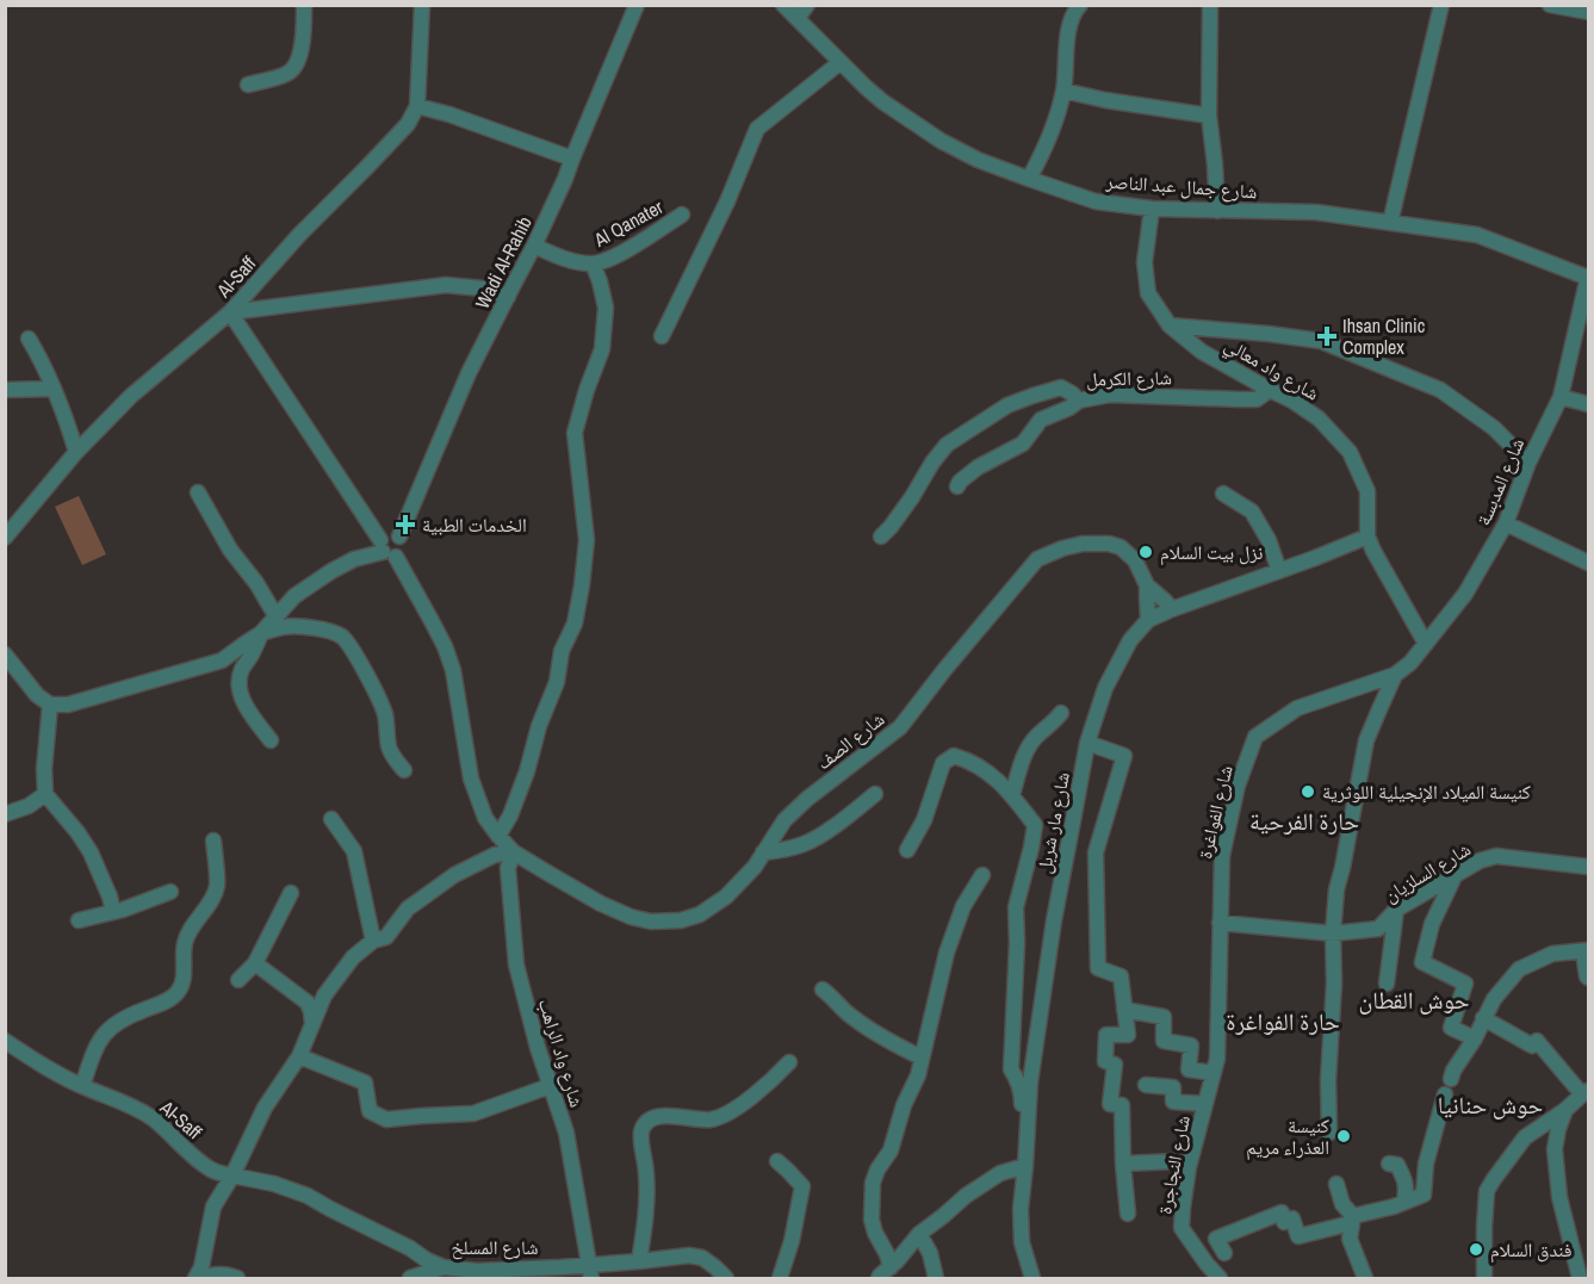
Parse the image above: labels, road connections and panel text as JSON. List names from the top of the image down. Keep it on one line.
{"streets":{"street":["شارع جمال عبد الناصر","Al Qanater","Wadi Al-Rahib","Al-Saff","شارع واد معالي","شارع الكرمل","شارع المدبسة","شارع الصف","شارع الفواغرة","شارع مار شربل","شارع السلزيان","شارع واد الراهب","شارع النجاجرة","شارع المسلخ"]},"crossings":[["شارع جمال عبد الناصر","شارع واد معالي"],["شارع جمال عبد الناصر","شارع المدبسة"],["Al-Saff","شارع المسلخ"],["شارع واد معالي","شارع الكرمل"],["شارع واد معالي","شارع المدبسة"],["شارع واد معالي","شارع مار شربل"],["شارع المدبسة","شارع الفواغرة"],["شارع الصف","شارع مار شربل"],["شارع الصف","شارع واد الراهب"],["شارع الفواغرة","شارع النجاجرة"],["شارع واد الراهب","شارع المسلخ"]],"districts":["حارة الفرحية","حوش القطان","حارة الفواغرة","حوش حنانيا"],"places":{"health":["Ihsan Clinic Complex","الخدمات الطبية"],"other":["نزل بيت السلام","كنيسة الميلاد الإنجيلية اللوثرية","كنيسة العذراء مريم","فندق السلام"]}}
